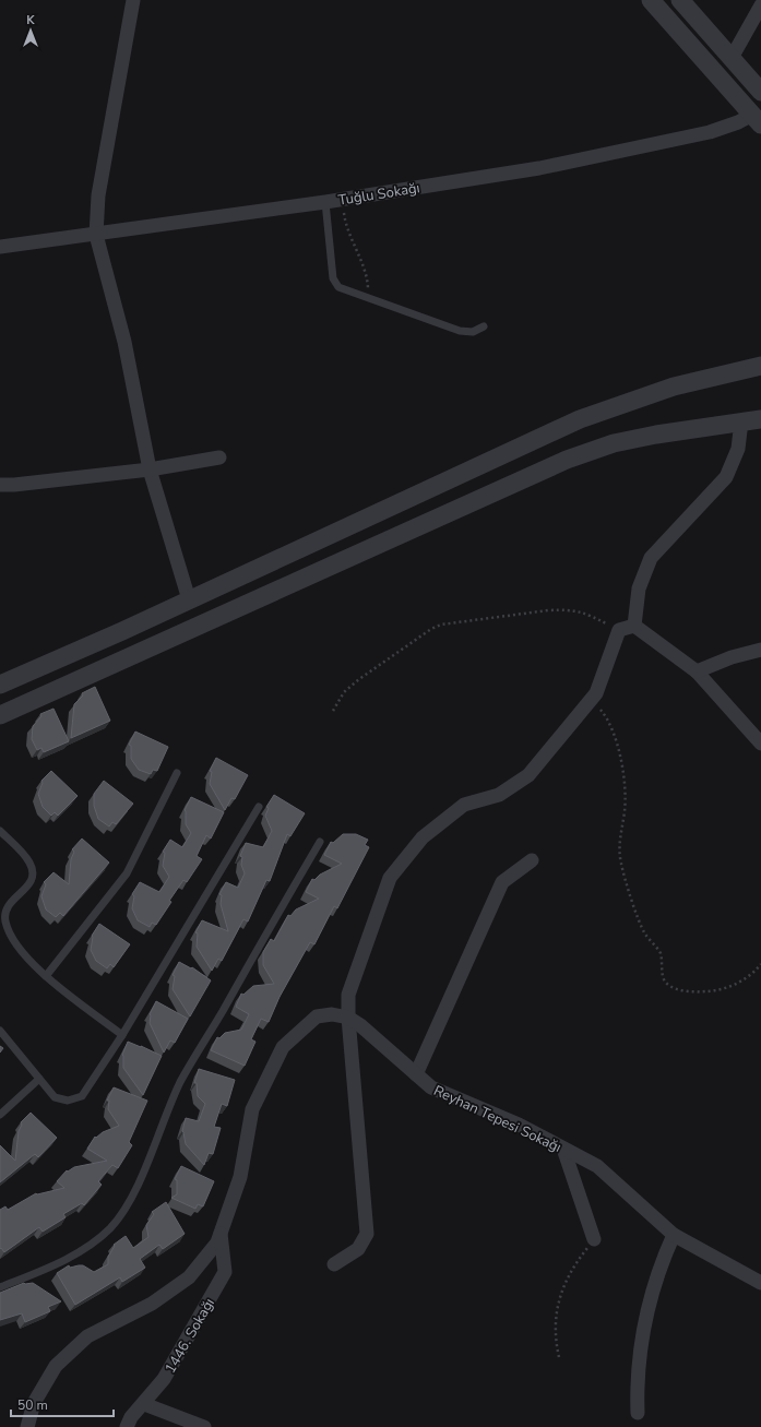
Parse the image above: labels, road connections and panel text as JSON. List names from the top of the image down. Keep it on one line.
{"streets":{"street":["Tuğlu Sokağı","Reyhan Tepesi Sokağı","1446. Sokağı"]},"scale_bar":"50 m","north":"top"}
